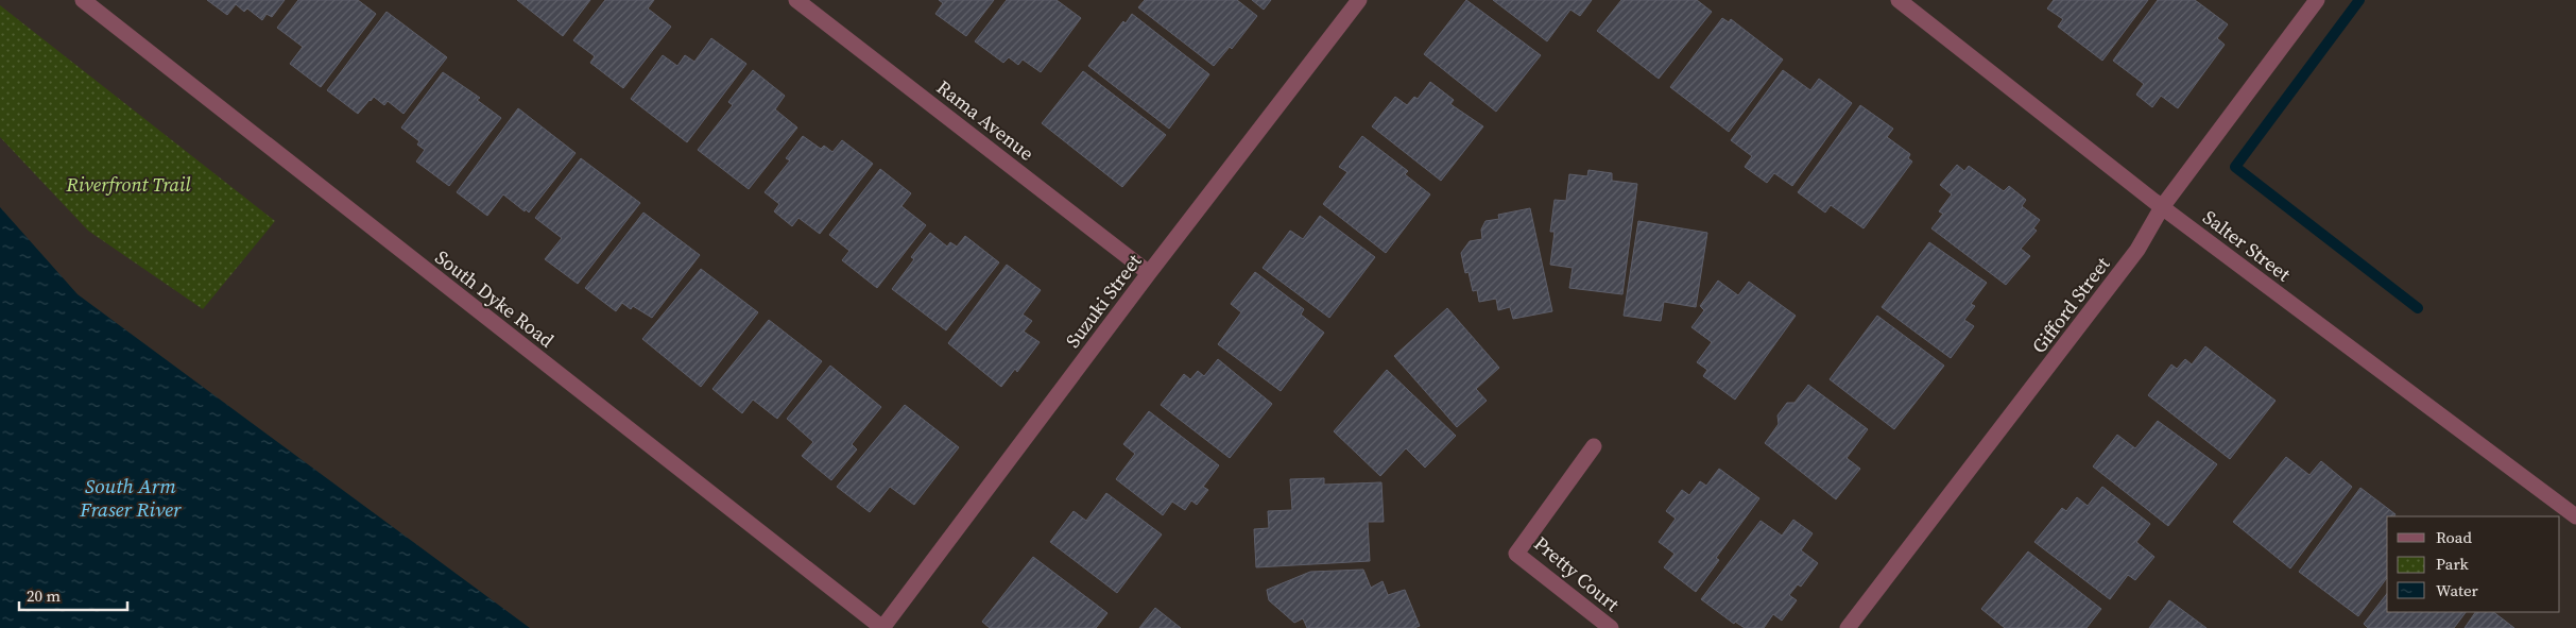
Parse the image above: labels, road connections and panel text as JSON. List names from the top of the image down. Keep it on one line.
{"streets":{"street":["Rama Avenue","Salter Street","South Dyke Road","Suzuki Street","Gifford Street","Pretty Court"]},"crossings":[["Rama Avenue","Suzuki Street"],["Salter Street","Gifford Street"],["South Dyke Road","Suzuki Street"]],"water":["South Arm Fraser River"],"parks":["Riverfront Trail"],"legend":["Road","Park","Water"],"scale_bar":"20 m"}
